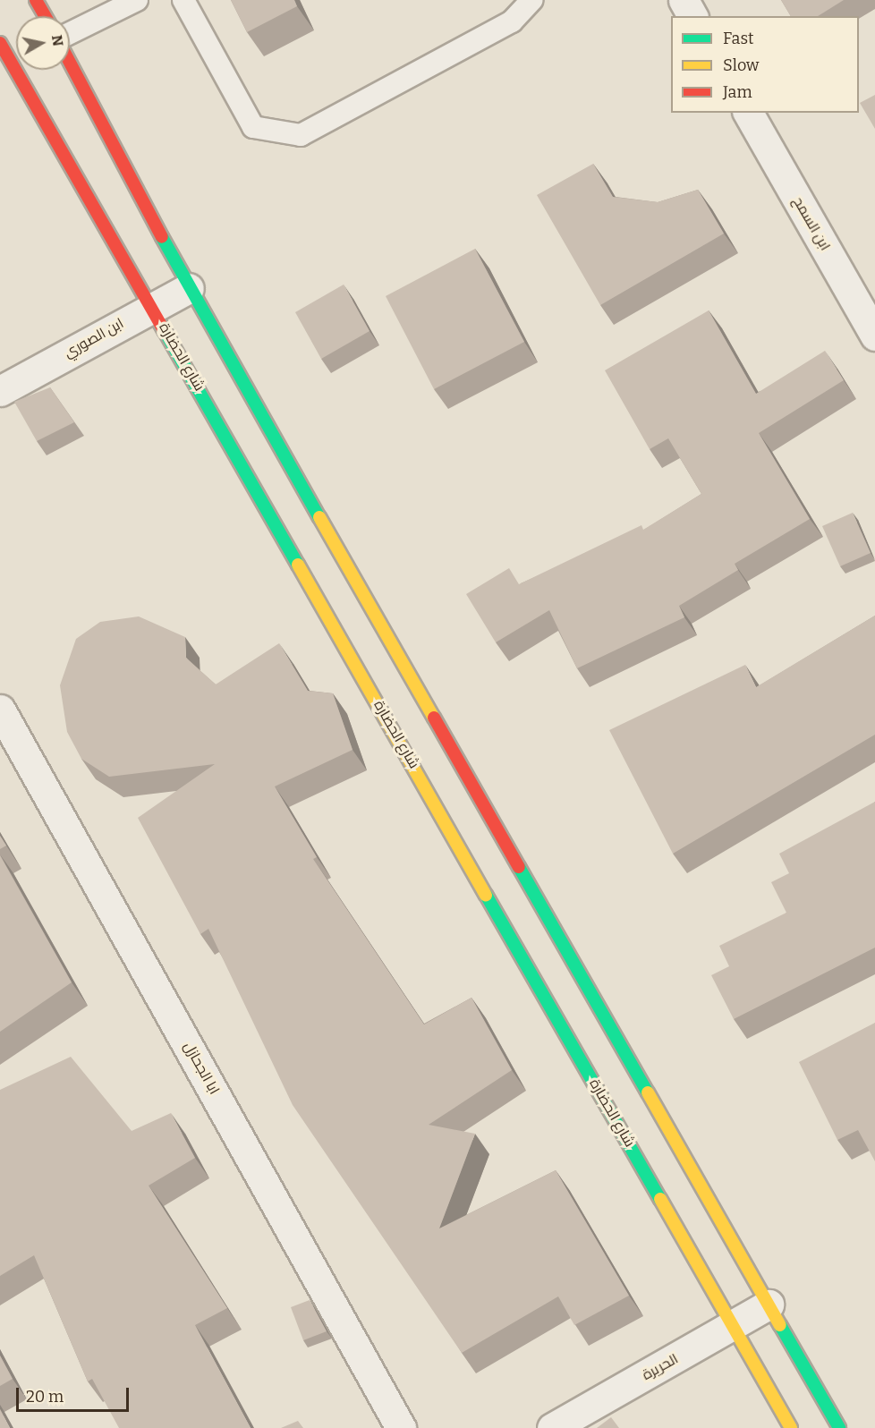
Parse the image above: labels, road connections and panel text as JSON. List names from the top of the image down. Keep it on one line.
{"streets":{"street":["ابن السمح","ابن الصوري","شارع الحضارة","ابا الجحازل","الحريرة"]},"crossings":[["ابن الصوري","شارع الحضارة"],["شارع الحضارة","الحريرة"]],"legend":["Fast","Slow","Jam"],"scale_bar":"20 m","north":"right"}
